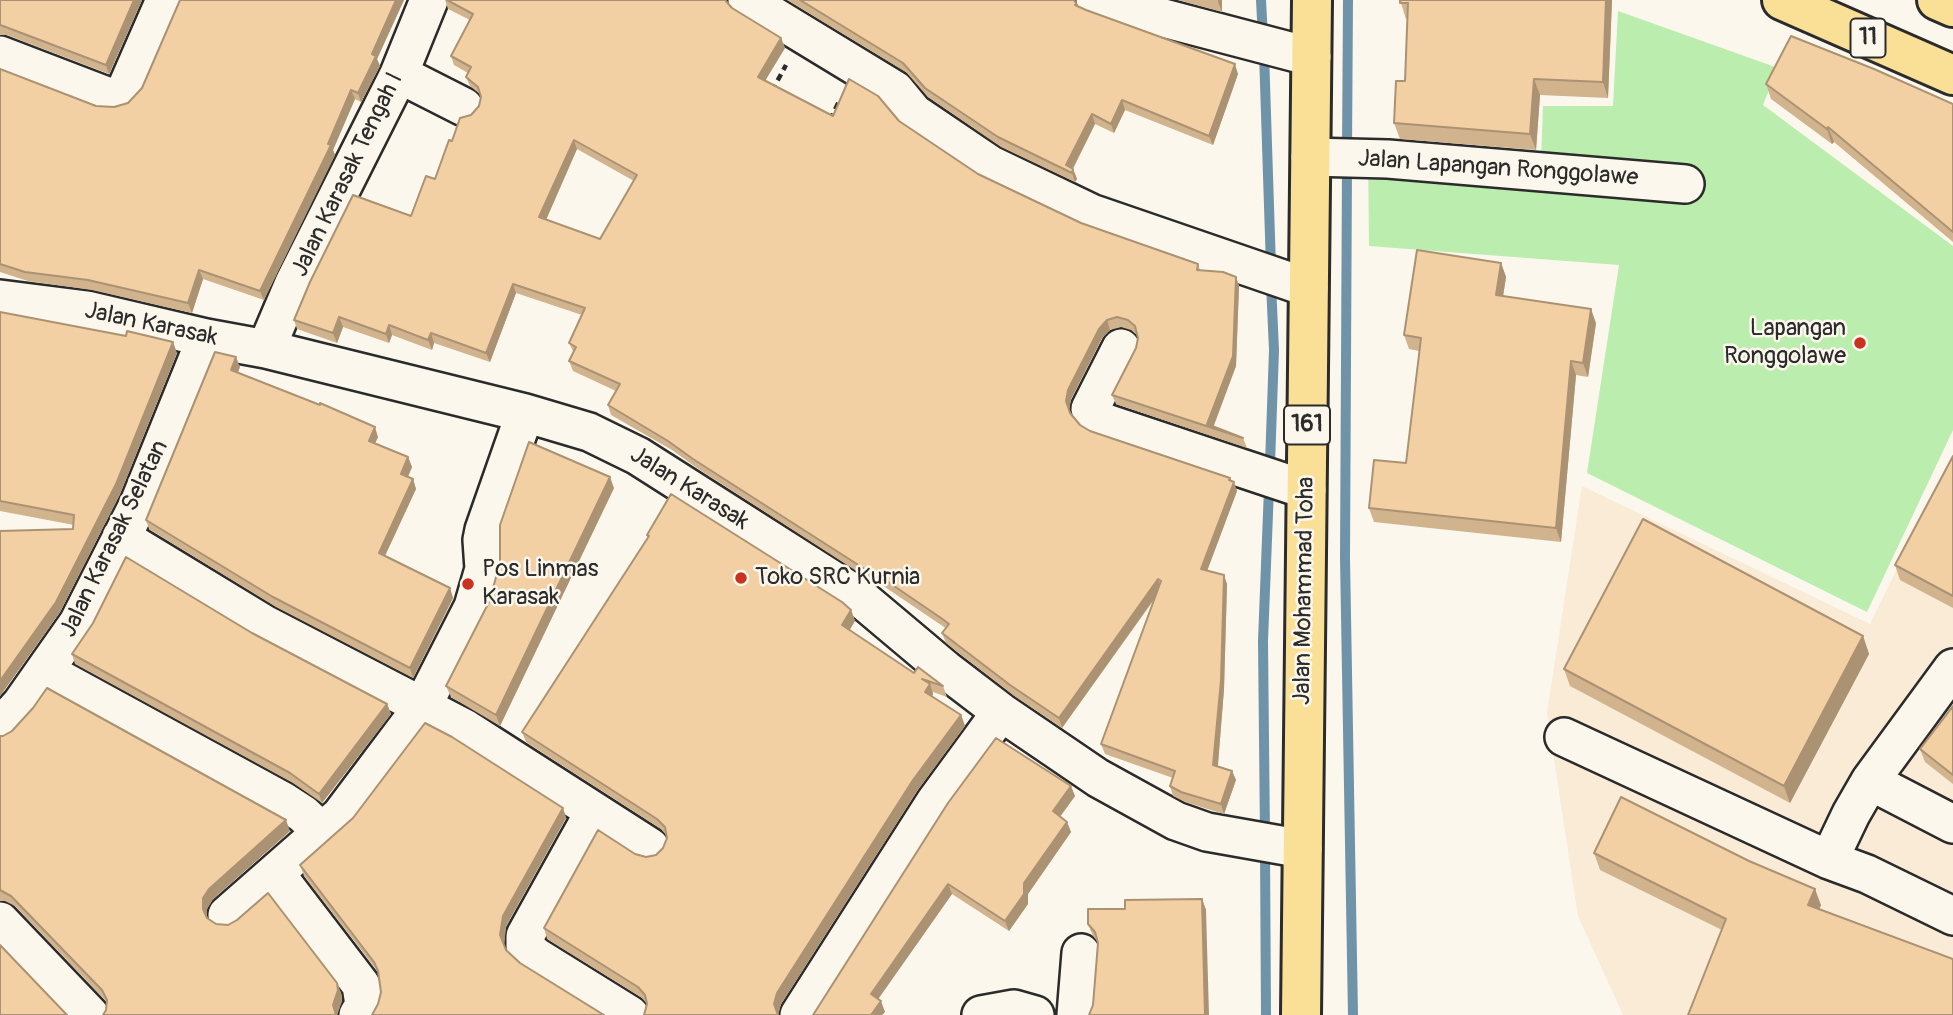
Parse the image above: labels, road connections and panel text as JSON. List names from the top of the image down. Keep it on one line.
{"streets":{"main road":["11","161","Jalan Mohammad Toha"],"street":["Jalan Lapangan Ronggolawe","Jalan Karasak Tengah I","Jalan Karasak","Jalan Karasak Selatan"]},"crossings":[["Jalan Lapangan Ronggolawe","Jalan Mohammad Toha"],["Jalan Karasak Tengah I","Jalan Karasak"],["Jalan Karasak","Jalan Karasak Selatan"],["Jalan Karasak","Jalan Mohammad Toha"]],"places":["Lapangan Ronggolawe","Toko SRC Kurnia","Pos Linmas Karasak"]}
